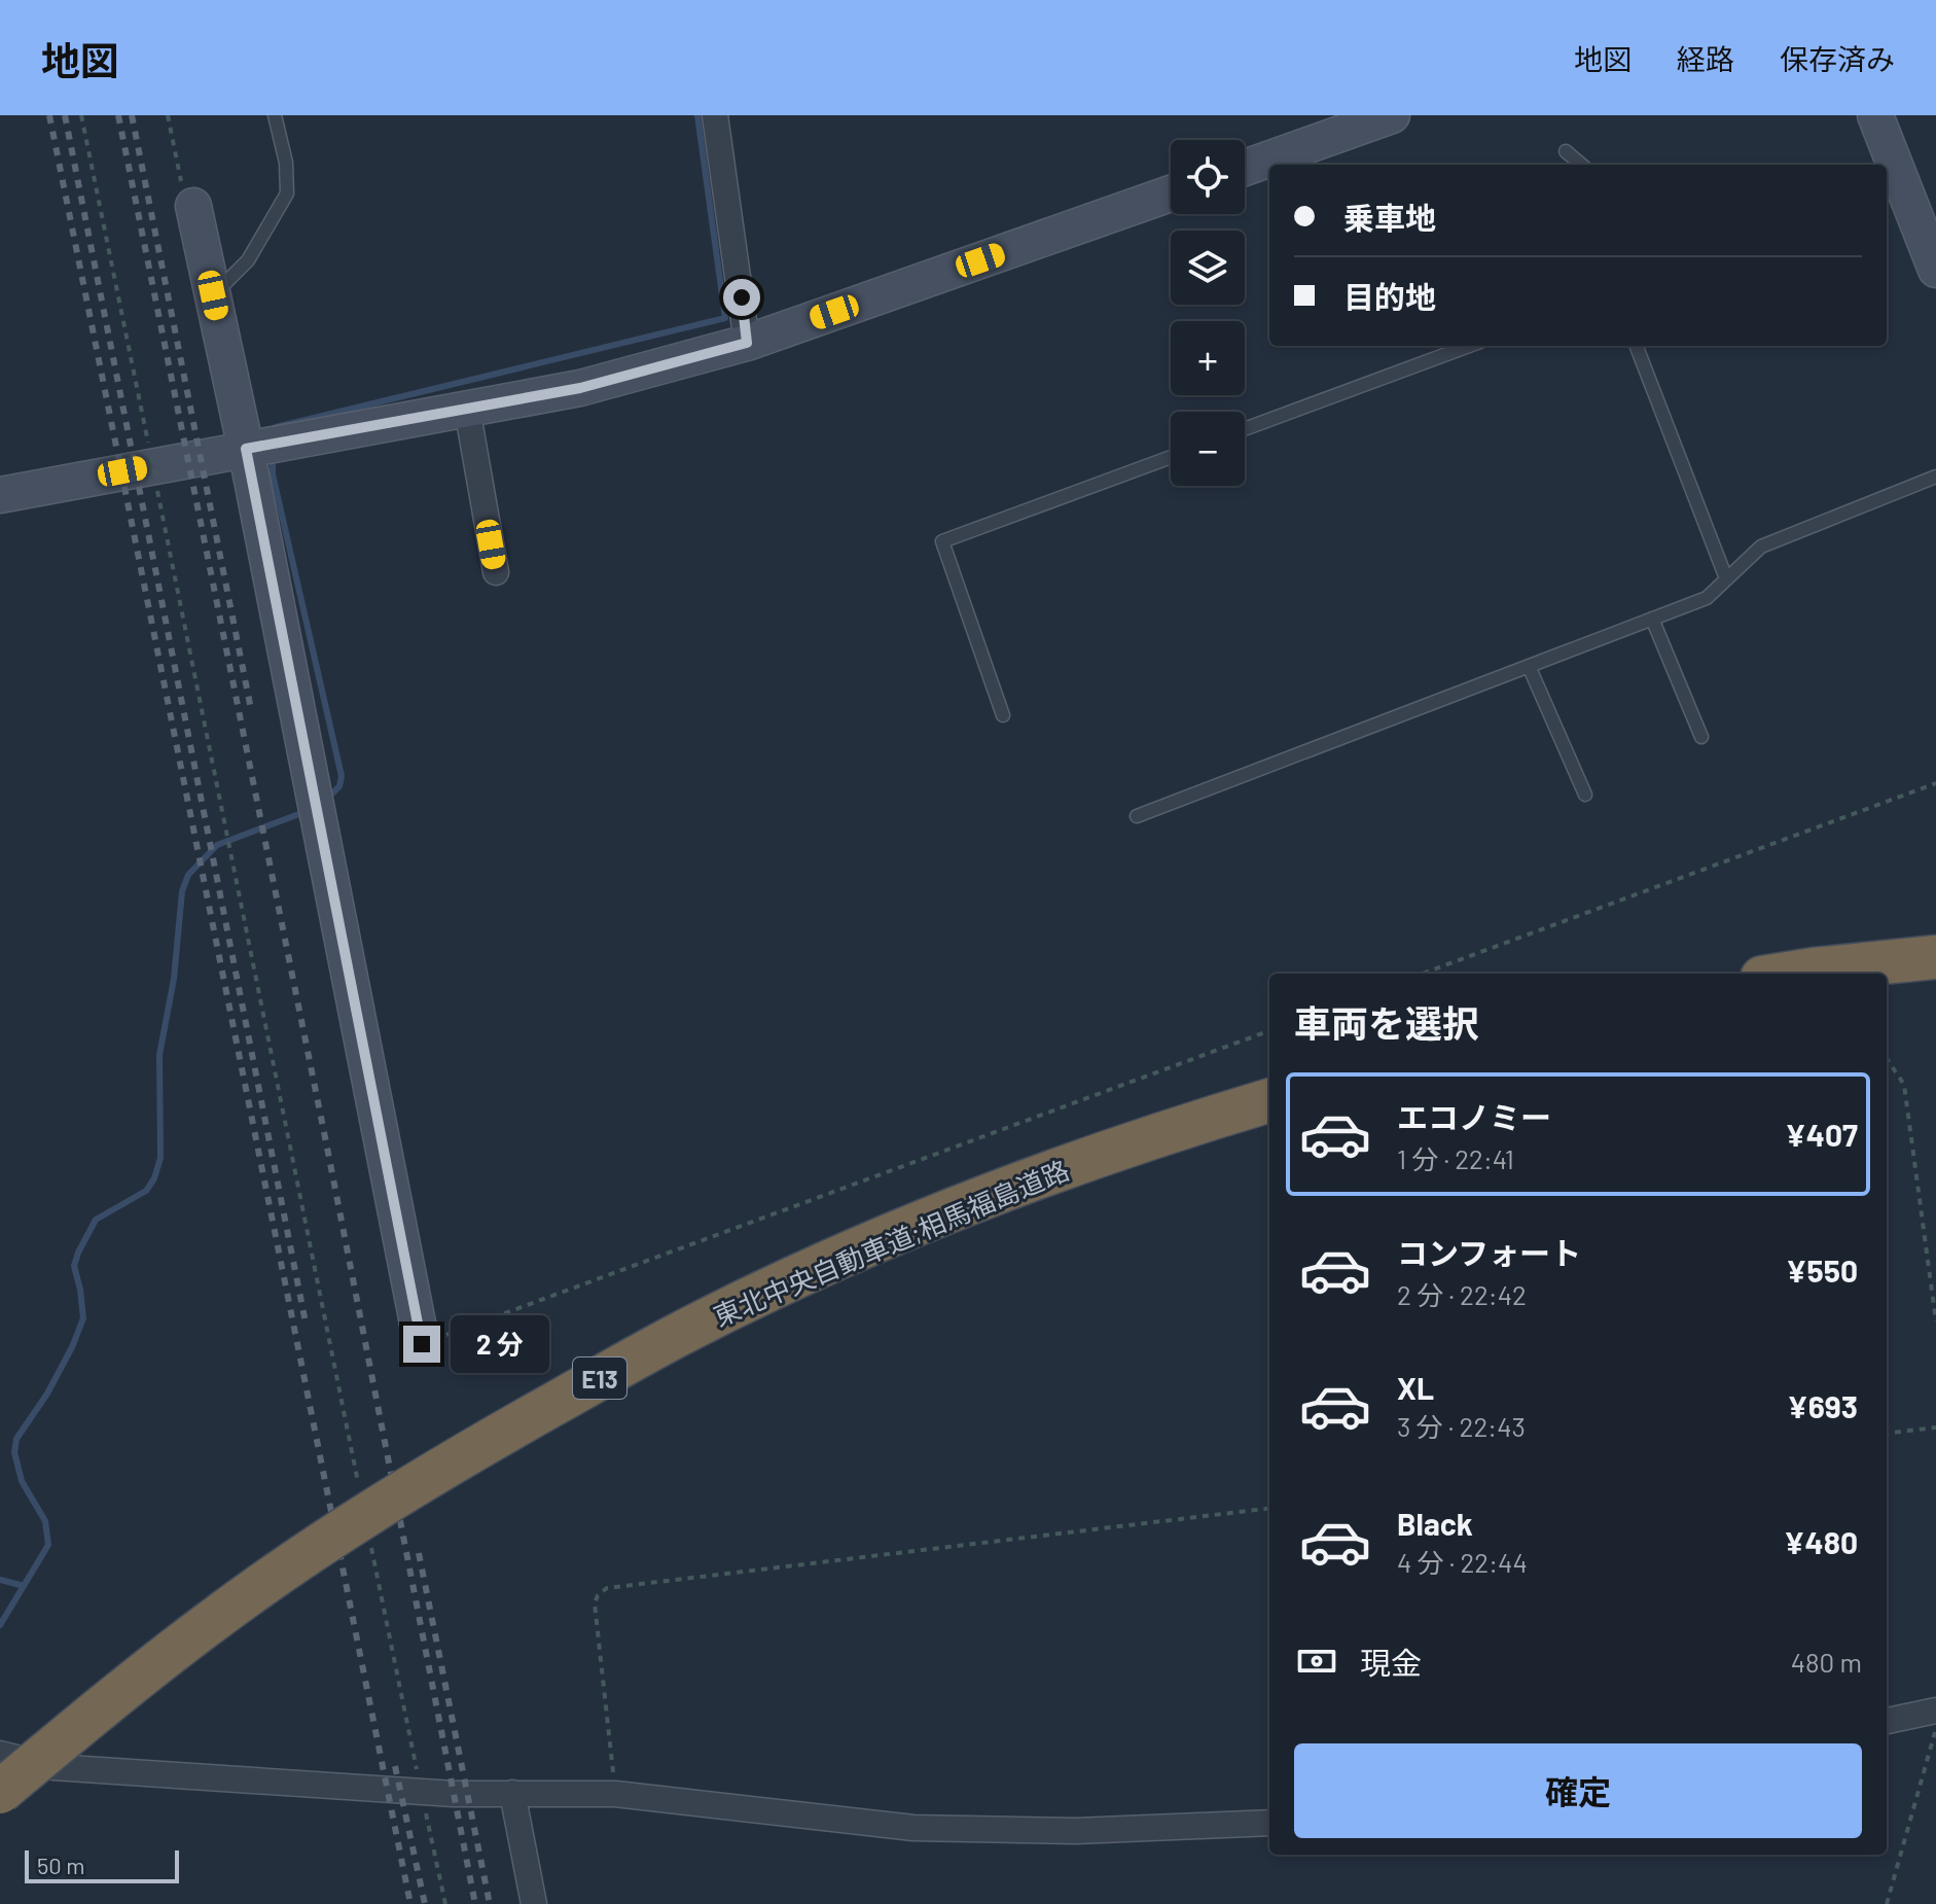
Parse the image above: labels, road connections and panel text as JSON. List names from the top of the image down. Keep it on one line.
{"streets":{"highway":["東北中央自動車道;相馬福島道路","E13"]},"scale_bar":"50 m","page":{"header":"地図","nav":["地図","経路","保存済み"],"map_buttons":["+","−"],"banner":["乗車地","目的地"],"heading":"車両を選択","list":[{"name":"エコノミー","note":"1 分 · 22:41","value":"¥407"},{"name":"コンフォート","note":"2 分 · 22:42","value":"¥550"},{"name":"XL","note":"3 分 · 22:43","value":"¥693"},{"name":"Black","note":"4 分 · 22:44","value":"¥480"}],"bubble":"2 分","pay":["現金","480 m"],"buttons":"確定","scale":"50 m"}}
